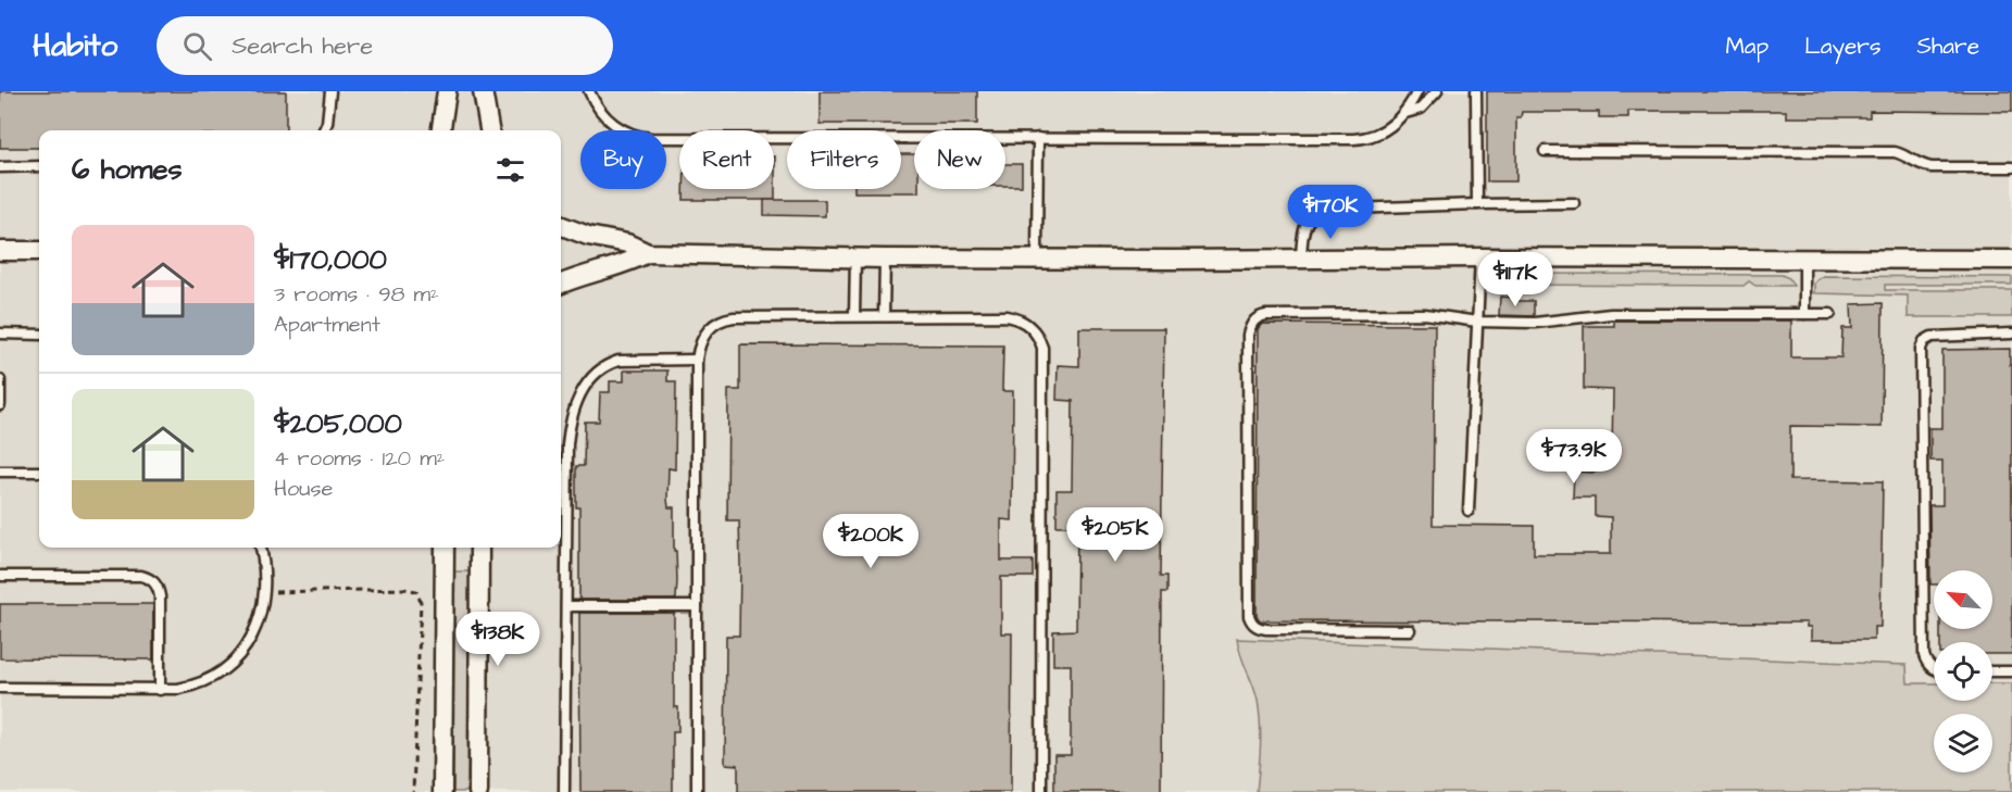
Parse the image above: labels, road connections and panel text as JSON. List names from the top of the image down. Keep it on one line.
{"north":"top left","page":{"header":"Habito","search":"Search here","nav":["Map","Layers","Share"],"chip":["Buy","Rent","Filters","New"],"heading":"6 homes","price":["$170K","$117K","$73.9K","$205K","$200K","$138K"],"list":[{"name":"$170,000","note":"3 rooms · 98 m² · Apartment"},{"name":"$205,000","note":"4 rooms · 120 m² · House"}]}}
